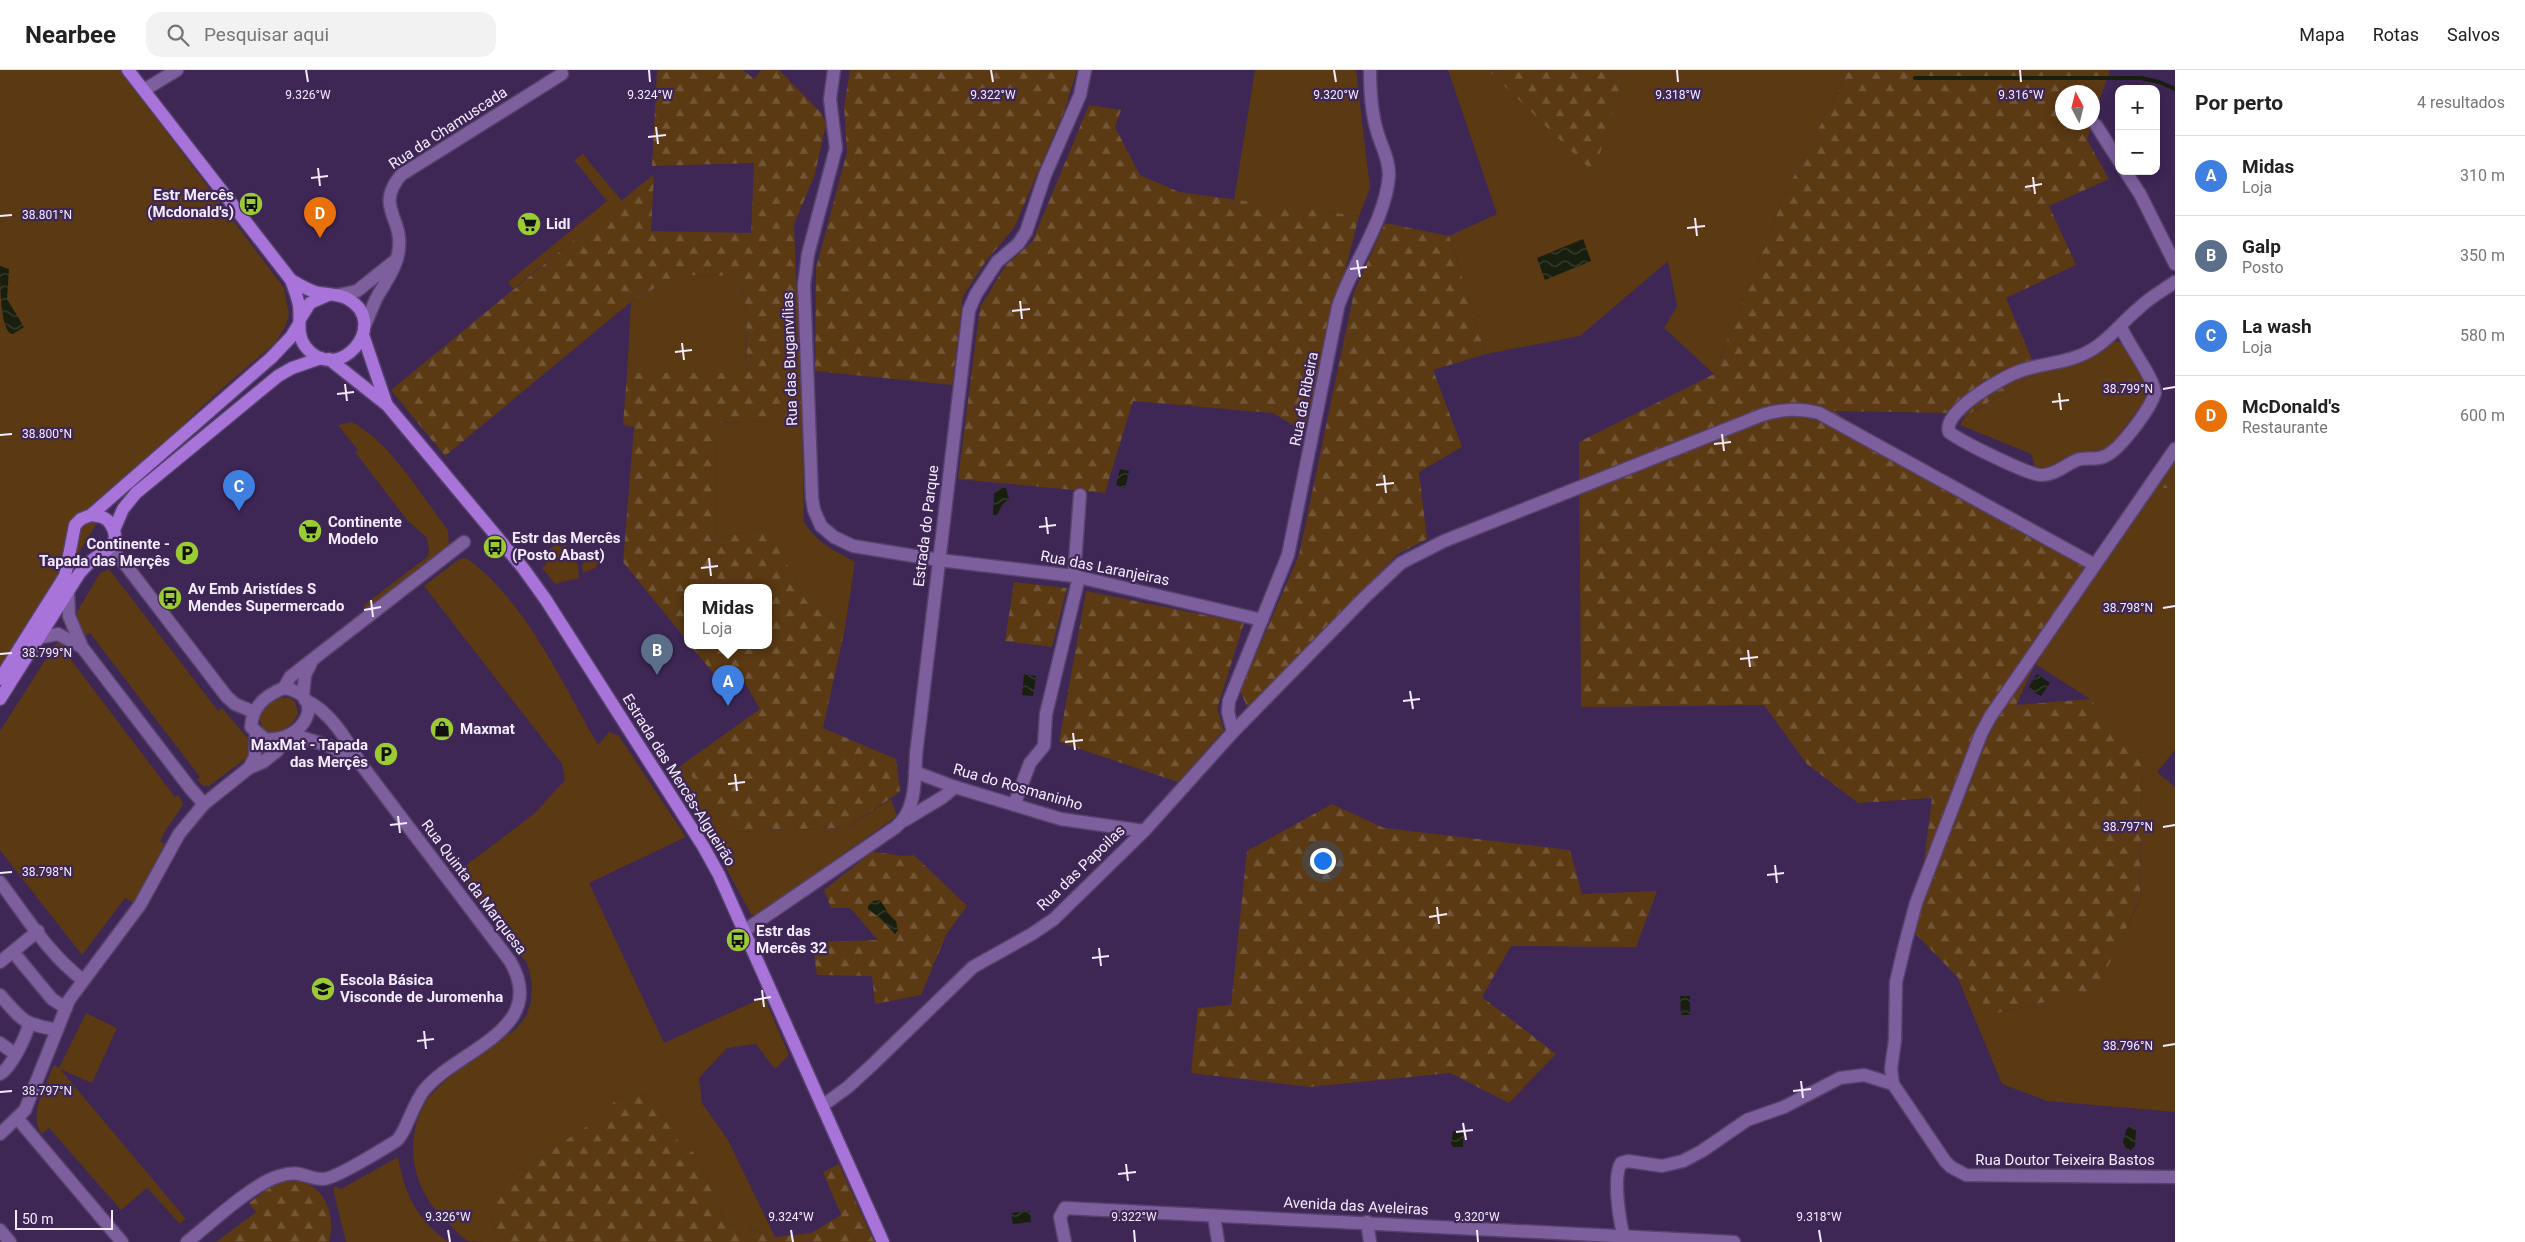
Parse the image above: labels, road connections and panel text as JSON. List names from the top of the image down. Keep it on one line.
{"streets":{"street":["Rua da Chamuscada","Rua das Buganvílias","Rua da Ribeira","Estrada do Parque","Rua das Laranjeiras","Estrada das Mercês-Algueirão","Rua do Rosmaninho","Rua das Papoilas","Rua Quinta da Marquesa","Rua Doutor Teixeira Bastos","Avenida das Aveleiras"]},"crossings":[["Rua da Chamuscada","Estrada das Mercês-Algueirão"],["Rua das Buganvílias","Estrada do Parque"],["Rua das Buganvílias","Rua das Laranjeiras"],["Rua da Ribeira","Rua das Laranjeiras"],["Rua da Ribeira","Rua das Papoilas"],["Estrada do Parque","Rua das Laranjeiras"],["Estrada do Parque","Rua do Rosmaninho"],["Estrada das Mercês-Algueirão","Rua das Papoilas"],["Rua do Rosmaninho","Rua das Papoilas"]],"places":{"bus stop":["Estr Mercês (Mcdonald's)","Estr das Mercês (Posto Abast)","Av Emb Aristídes S Mendes Supermercado","Estr das Mercês 32"],"supermarket":["Lidl","Continente Modelo"],"parking":["Continente - Tapada das Merçês","MaxMat - Tapada das Merçês"],"shop":["Maxmat"],"school or university":["Escola Básica Visconde de Juromenha"]},"scale_bar":"50 m","north":"top","page":{"header":"Nearbee","search":"Pesquisar aqui","nav":["Mapa","Rotas","Salvos"],"heading":["Por perto","4 resultados"],"map_buttons":["+","−"],"list":[{"mark":"A","name":"Midas","note":"Loja","value":"310 m"},{"mark":"B","name":"Galp","note":"Posto","value":"350 m"},{"mark":"C","name":"La wash","note":"Loja","value":"580 m"},{"mark":"D","name":"McDonald's","note":"Restaurante","value":"600 m"}],"pins":["D","C","B","A"],"popup":["Midas","Loja"],"scale":"50 m"},"coordinates":["9.326°W","9.324°W","9.322°W","9.320°W","9.318°W","9.316°W","38.801°N","38.799°N","38.800°N","38.798°N","38.797°N","38.796°N"]}
